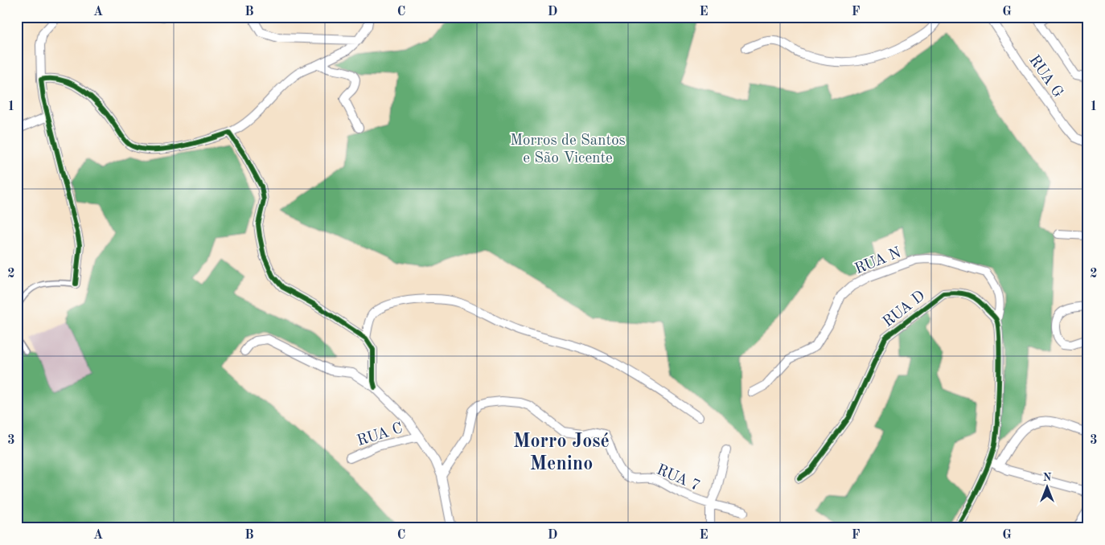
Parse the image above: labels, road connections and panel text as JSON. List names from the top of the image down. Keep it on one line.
{"streets":{"street":["RUA G","RUA N","RUA D","RUA C","RUA 7"]},"crossings":[["RUA N","RUA D"]],"districts":["Morro José Menino"],"parks":["Morros de Santos e São Vicente"],"north":"top","grid":{"columns":["A","B","C","D","E","F","G"],"rows":["1","2","3"]}}
